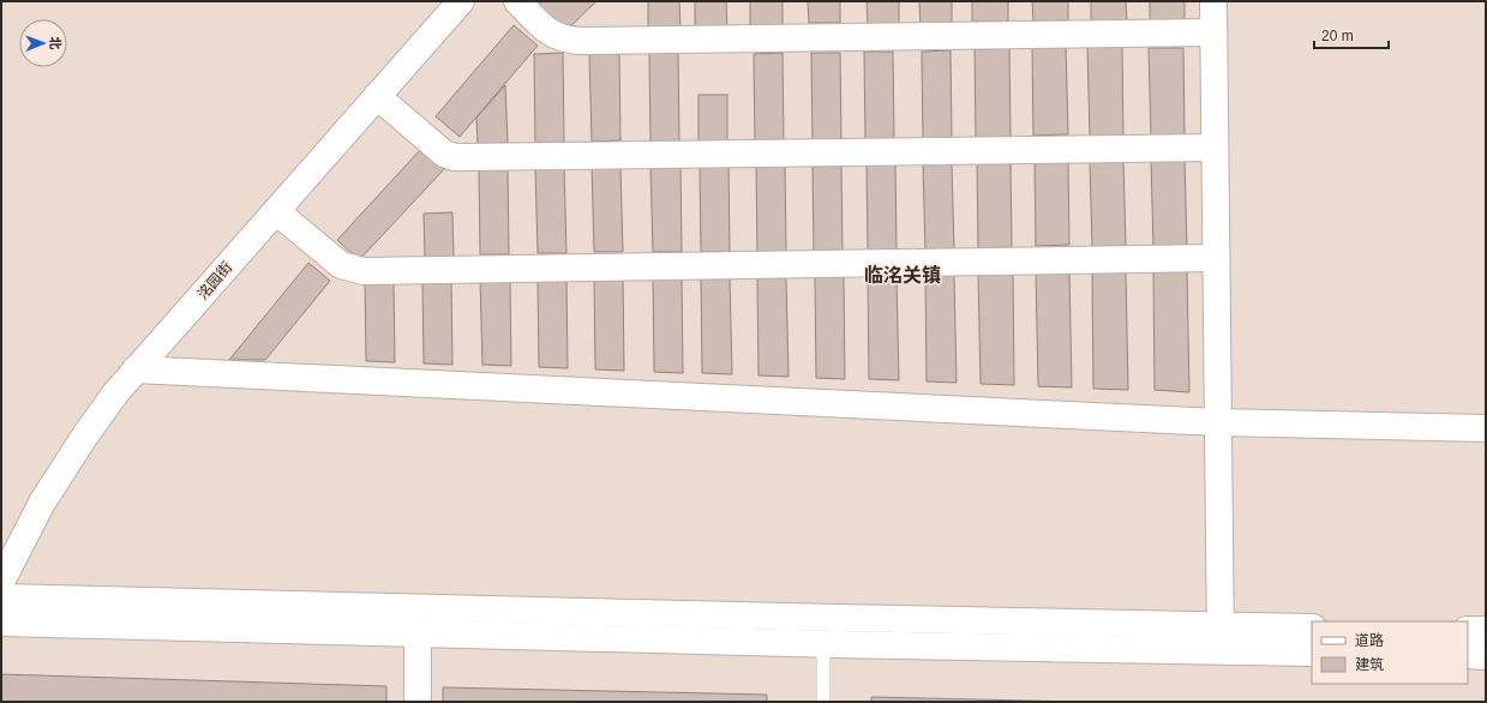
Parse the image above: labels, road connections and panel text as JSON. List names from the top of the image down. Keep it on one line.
{"streets":{"street":["洺园街"]},"districts":["临洺关镇"],"legend":["道路","建筑"],"scale_bar":"20 m","north":"right"}
